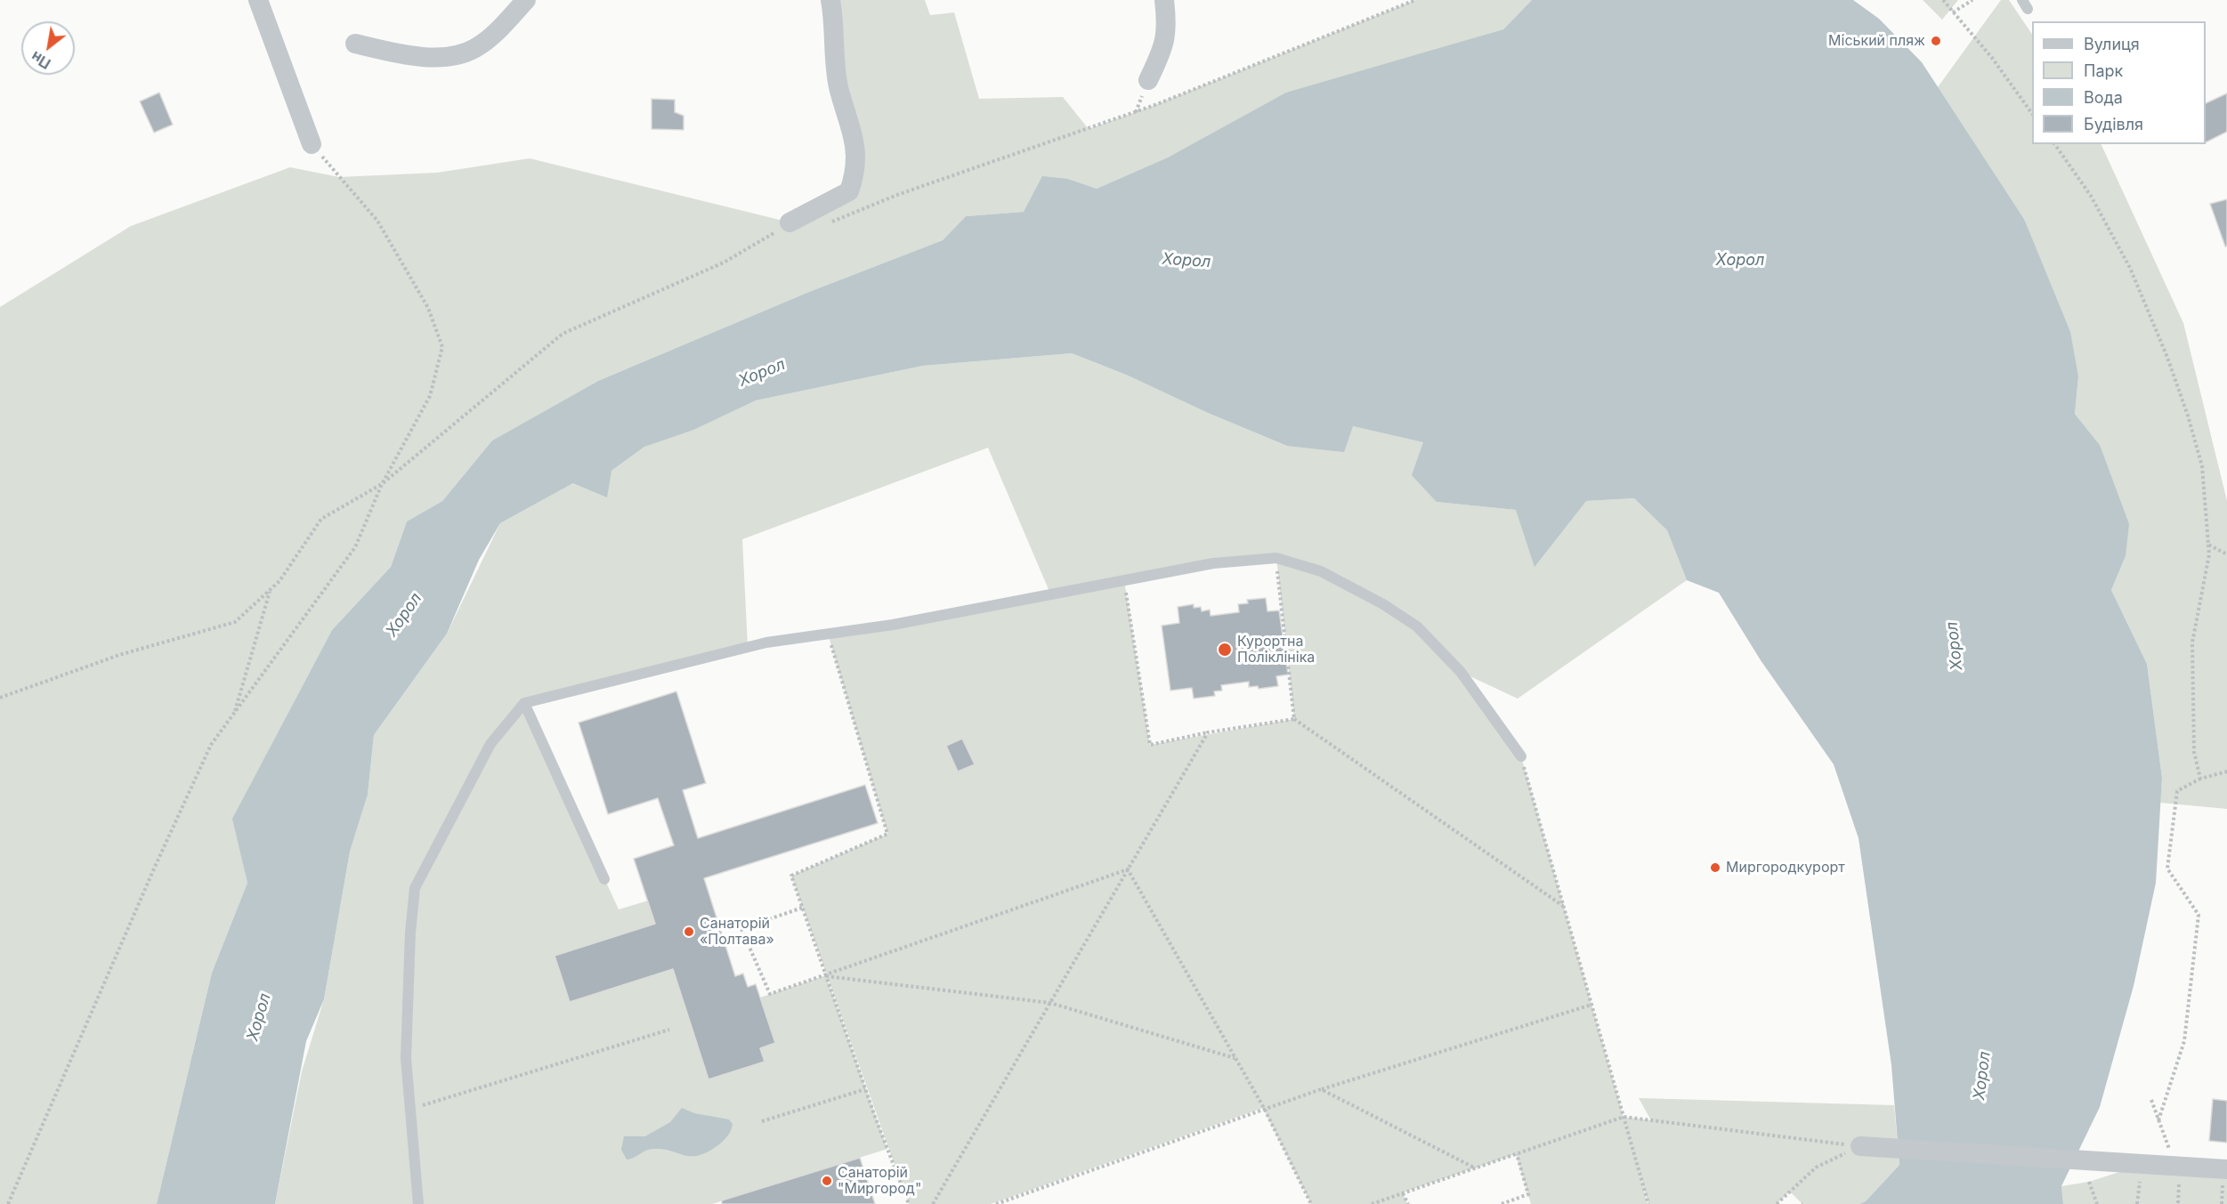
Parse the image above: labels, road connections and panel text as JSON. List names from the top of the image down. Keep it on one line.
{"water":["Хорол"],"places":["Міський пляж","Курортна Поліклініка","Миргородкурорт","Санаторій «Полтава»","Санаторій \"Миргород\""],"legend":["Вулиця","Парк","Вода","Будівля"],"north":"bottom left"}
